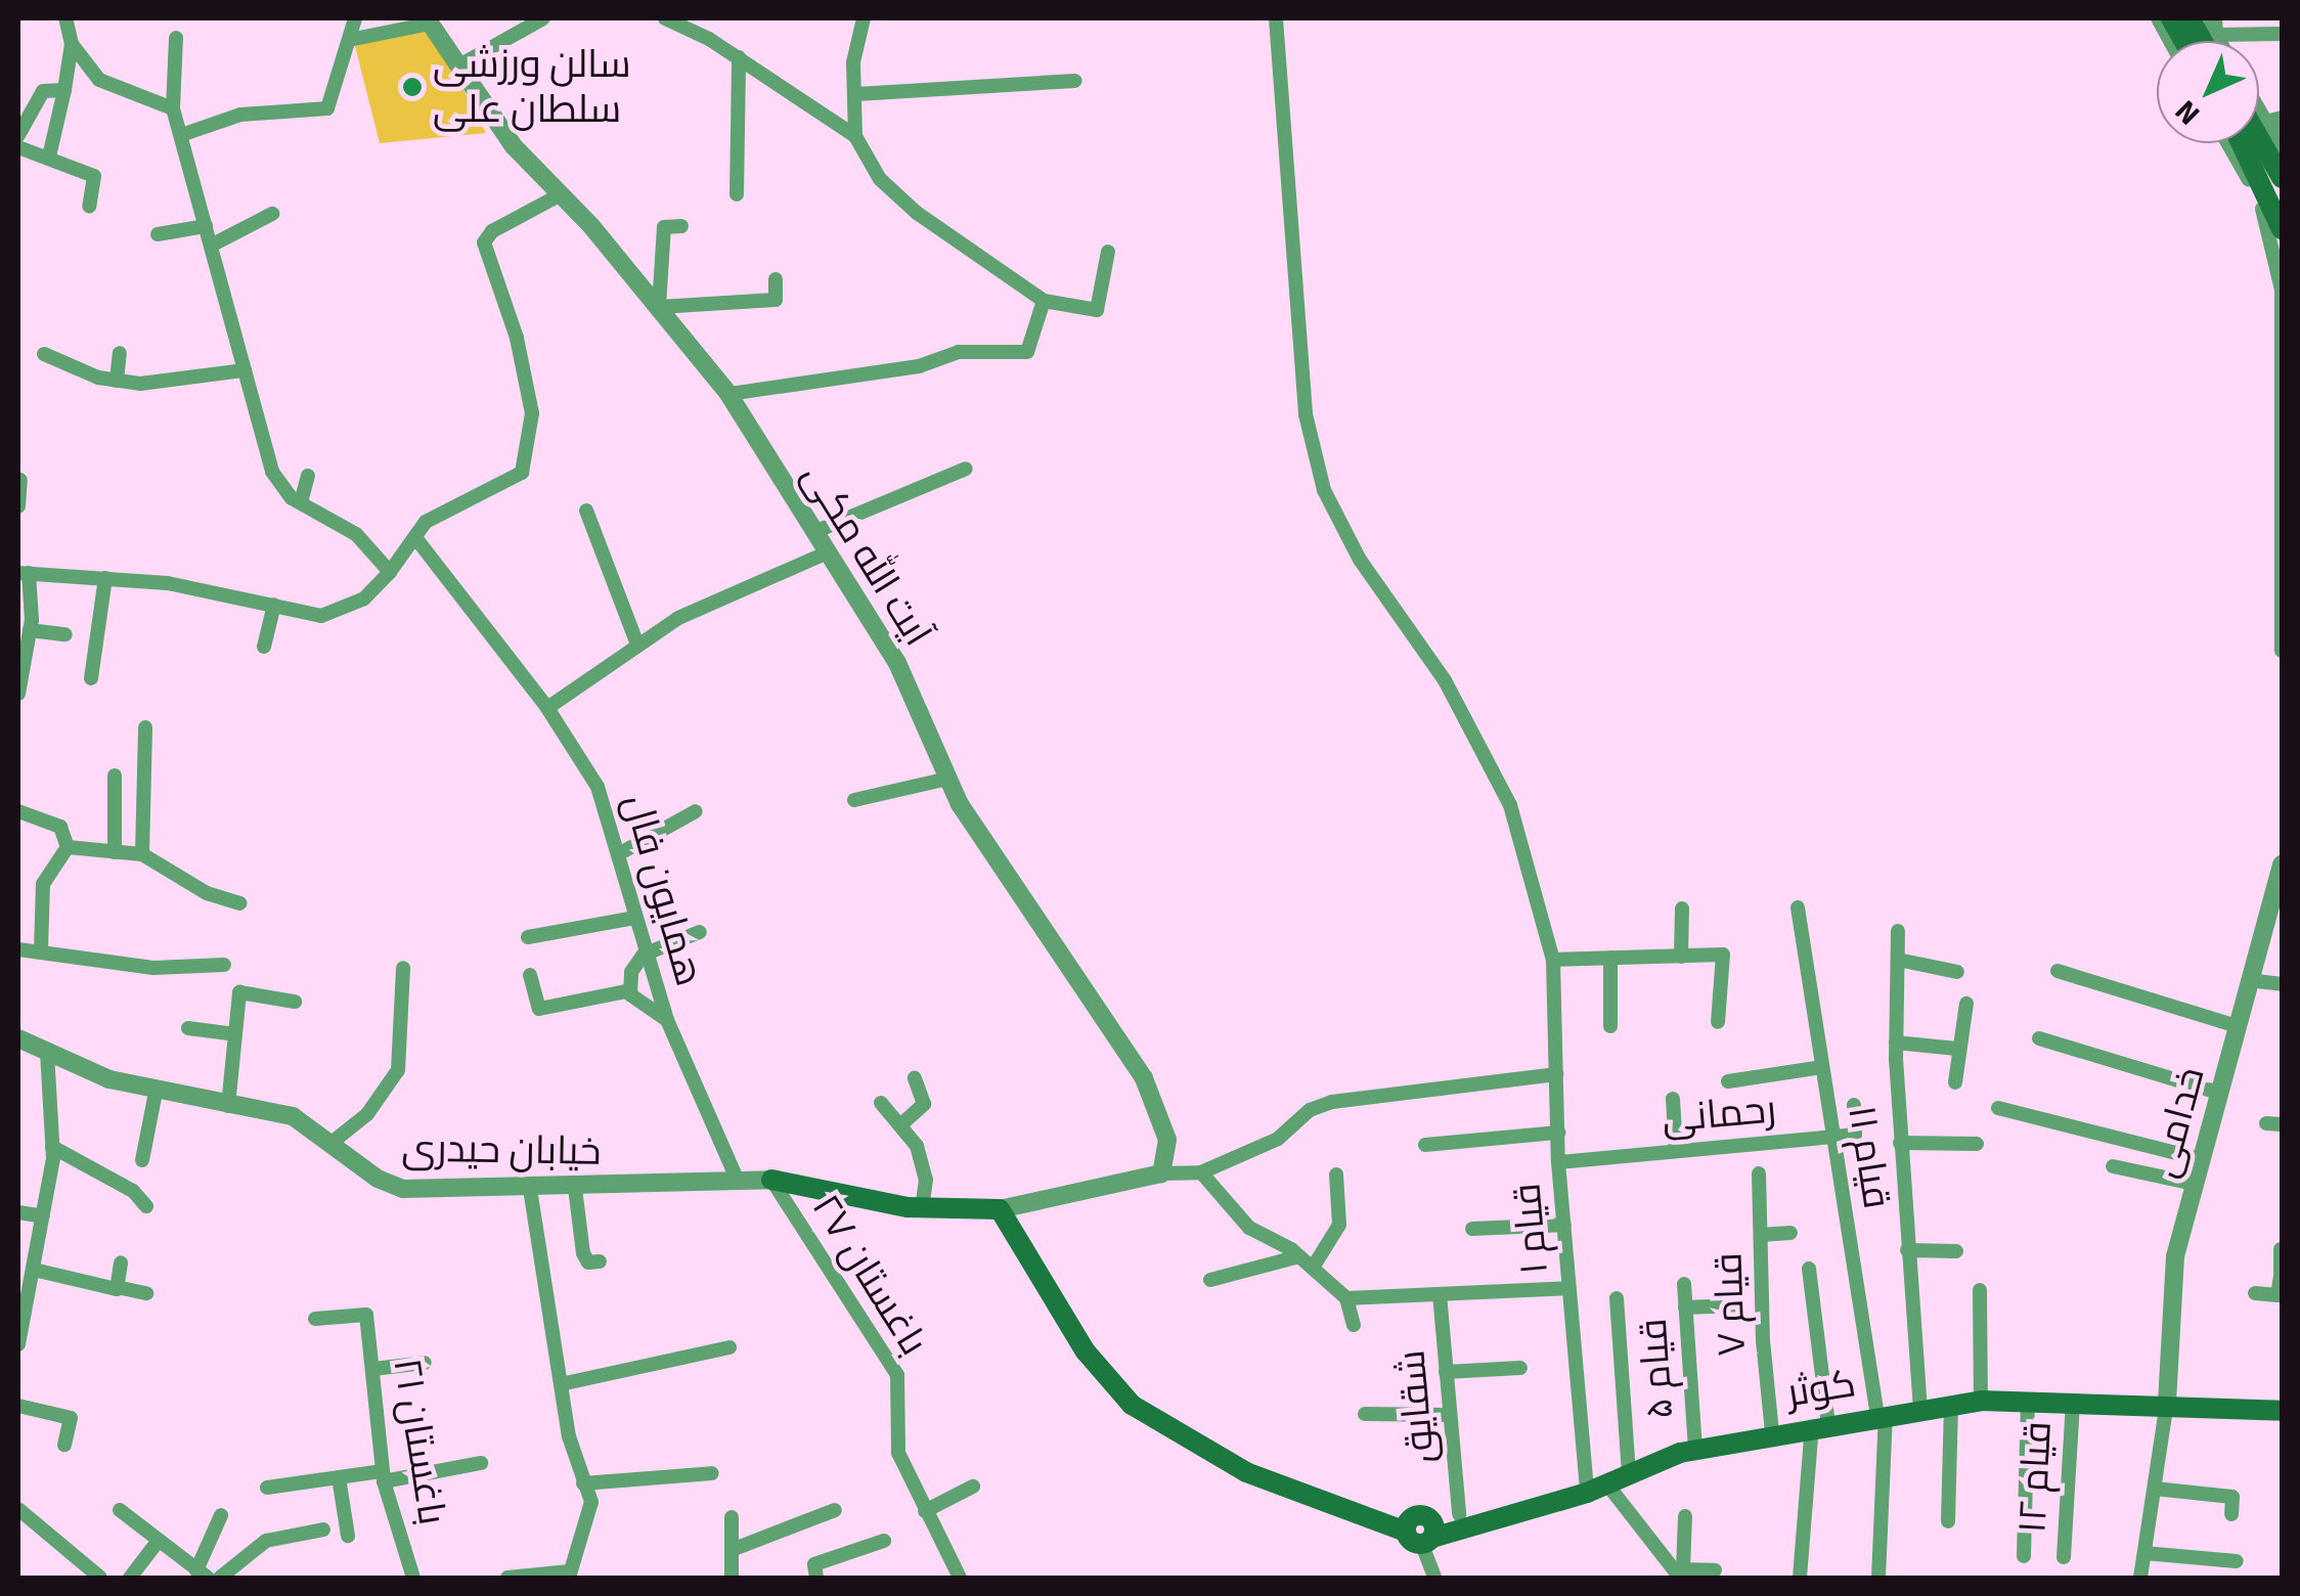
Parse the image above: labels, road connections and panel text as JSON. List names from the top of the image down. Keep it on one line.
{"streets":{"main road":["کوثر"],"street":["آیت الله مکی","همایون فال","رحمانی","خدامی","خیابان حیدری","قیام ۱۱","قیام ۱","باغستان ۲۷","قیام ۷","قیام ۵","شقایق","باغستان ۲۱","قیام ۱۲"]},"crossings":[["همایون فال","خیابان حیدری"],["رحمانی","قیام ۱۱"],["رحمانی","قیام ۱"],["خدامی","کوثر"],["خیابان حیدری","باغستان ۲۷"],["قیام ۱۱","کوثر"],["قیام ۱","کوثر"],["قیام ۷","کوثر"],["قیام ۵","کوثر"],["کوثر","قیام ۱۲"]],"places":["سالن ورزشی سلطان علی"],"north":"bottom left"}
